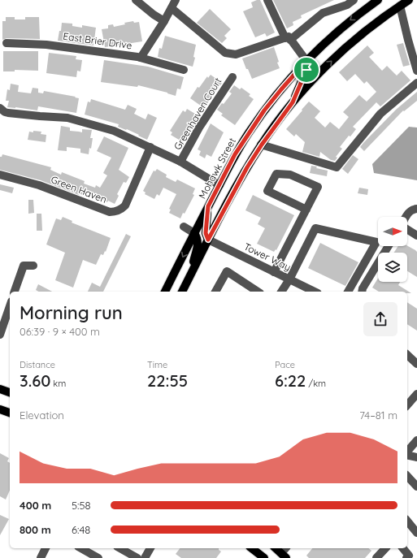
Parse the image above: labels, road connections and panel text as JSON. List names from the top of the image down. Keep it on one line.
{"streets":{"main road":["Mohawk Street"],"street":["East Brier Drive","Greenhaven Court","Green Haven","Tower Way"]},"north":"right","page":{"heading":["Morning run","06:39 · 9 × 400 m"],"stats":[["Distance","3.60 km"],["Time","22:55"],["Pace","6:22 /km"]],"chart":["Elevation","74–81 m"],"list":[{"name":"400 m","note":"5:58"},{"name":"800 m","note":"6:48"}]}}
